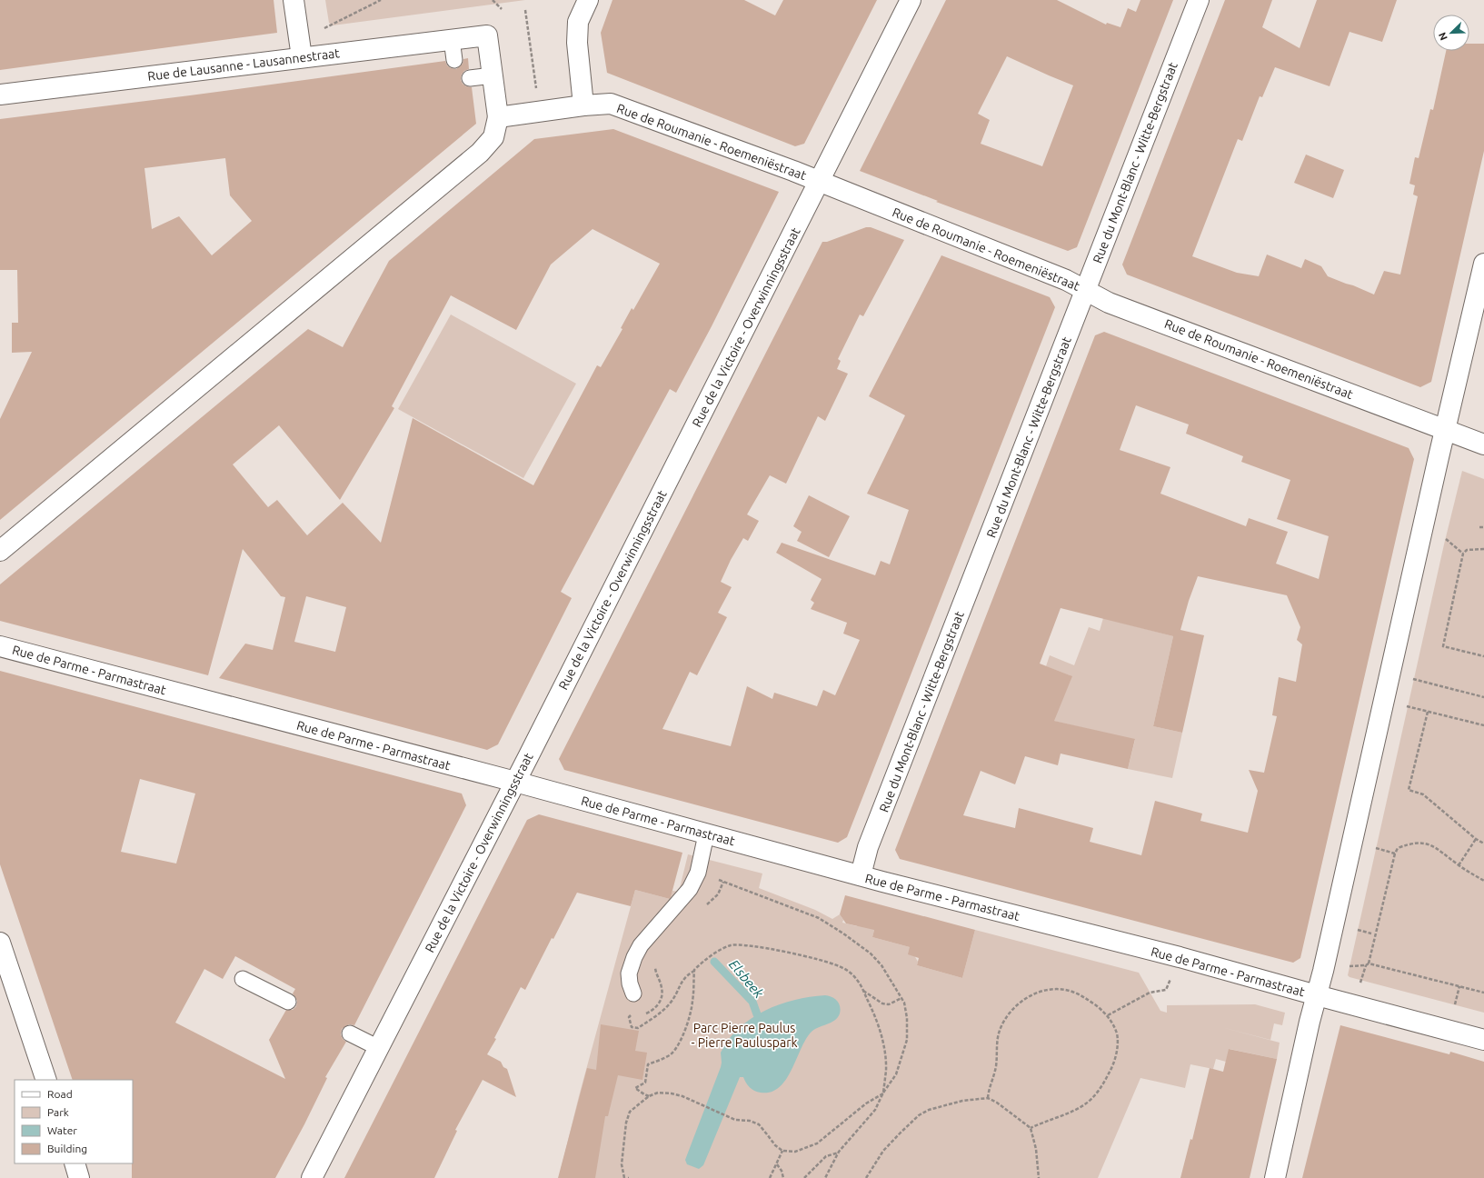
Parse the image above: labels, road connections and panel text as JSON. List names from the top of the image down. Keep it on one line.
{"streets":{"street":["Rue de Lausanne - Lausannestraat","Rue de Roumanie - Roemeniëstraat","Rue du Mont-Blanc - Witte-Bergstraat","Rue de la Victoire - Overwinningsstraat","Rue de Parme - Parmastraat"]},"crossings":[["Rue de Roumanie - Roemeniëstraat","Rue du Mont-Blanc - Witte-Bergstraat"],["Rue de Roumanie - Roemeniëstraat","Rue de la Victoire - Overwinningsstraat"],["Rue du Mont-Blanc - Witte-Bergstraat","Rue de Parme - Parmastraat"],["Rue de la Victoire - Overwinningsstraat","Rue de Parme - Parmastraat"]],"water":["Elsbeek"],"parks":["Parc Pierre Paulus - Pierre Pauluspark"],"legend":["Road","Park","Water","Building"],"north":"bottom left"}
